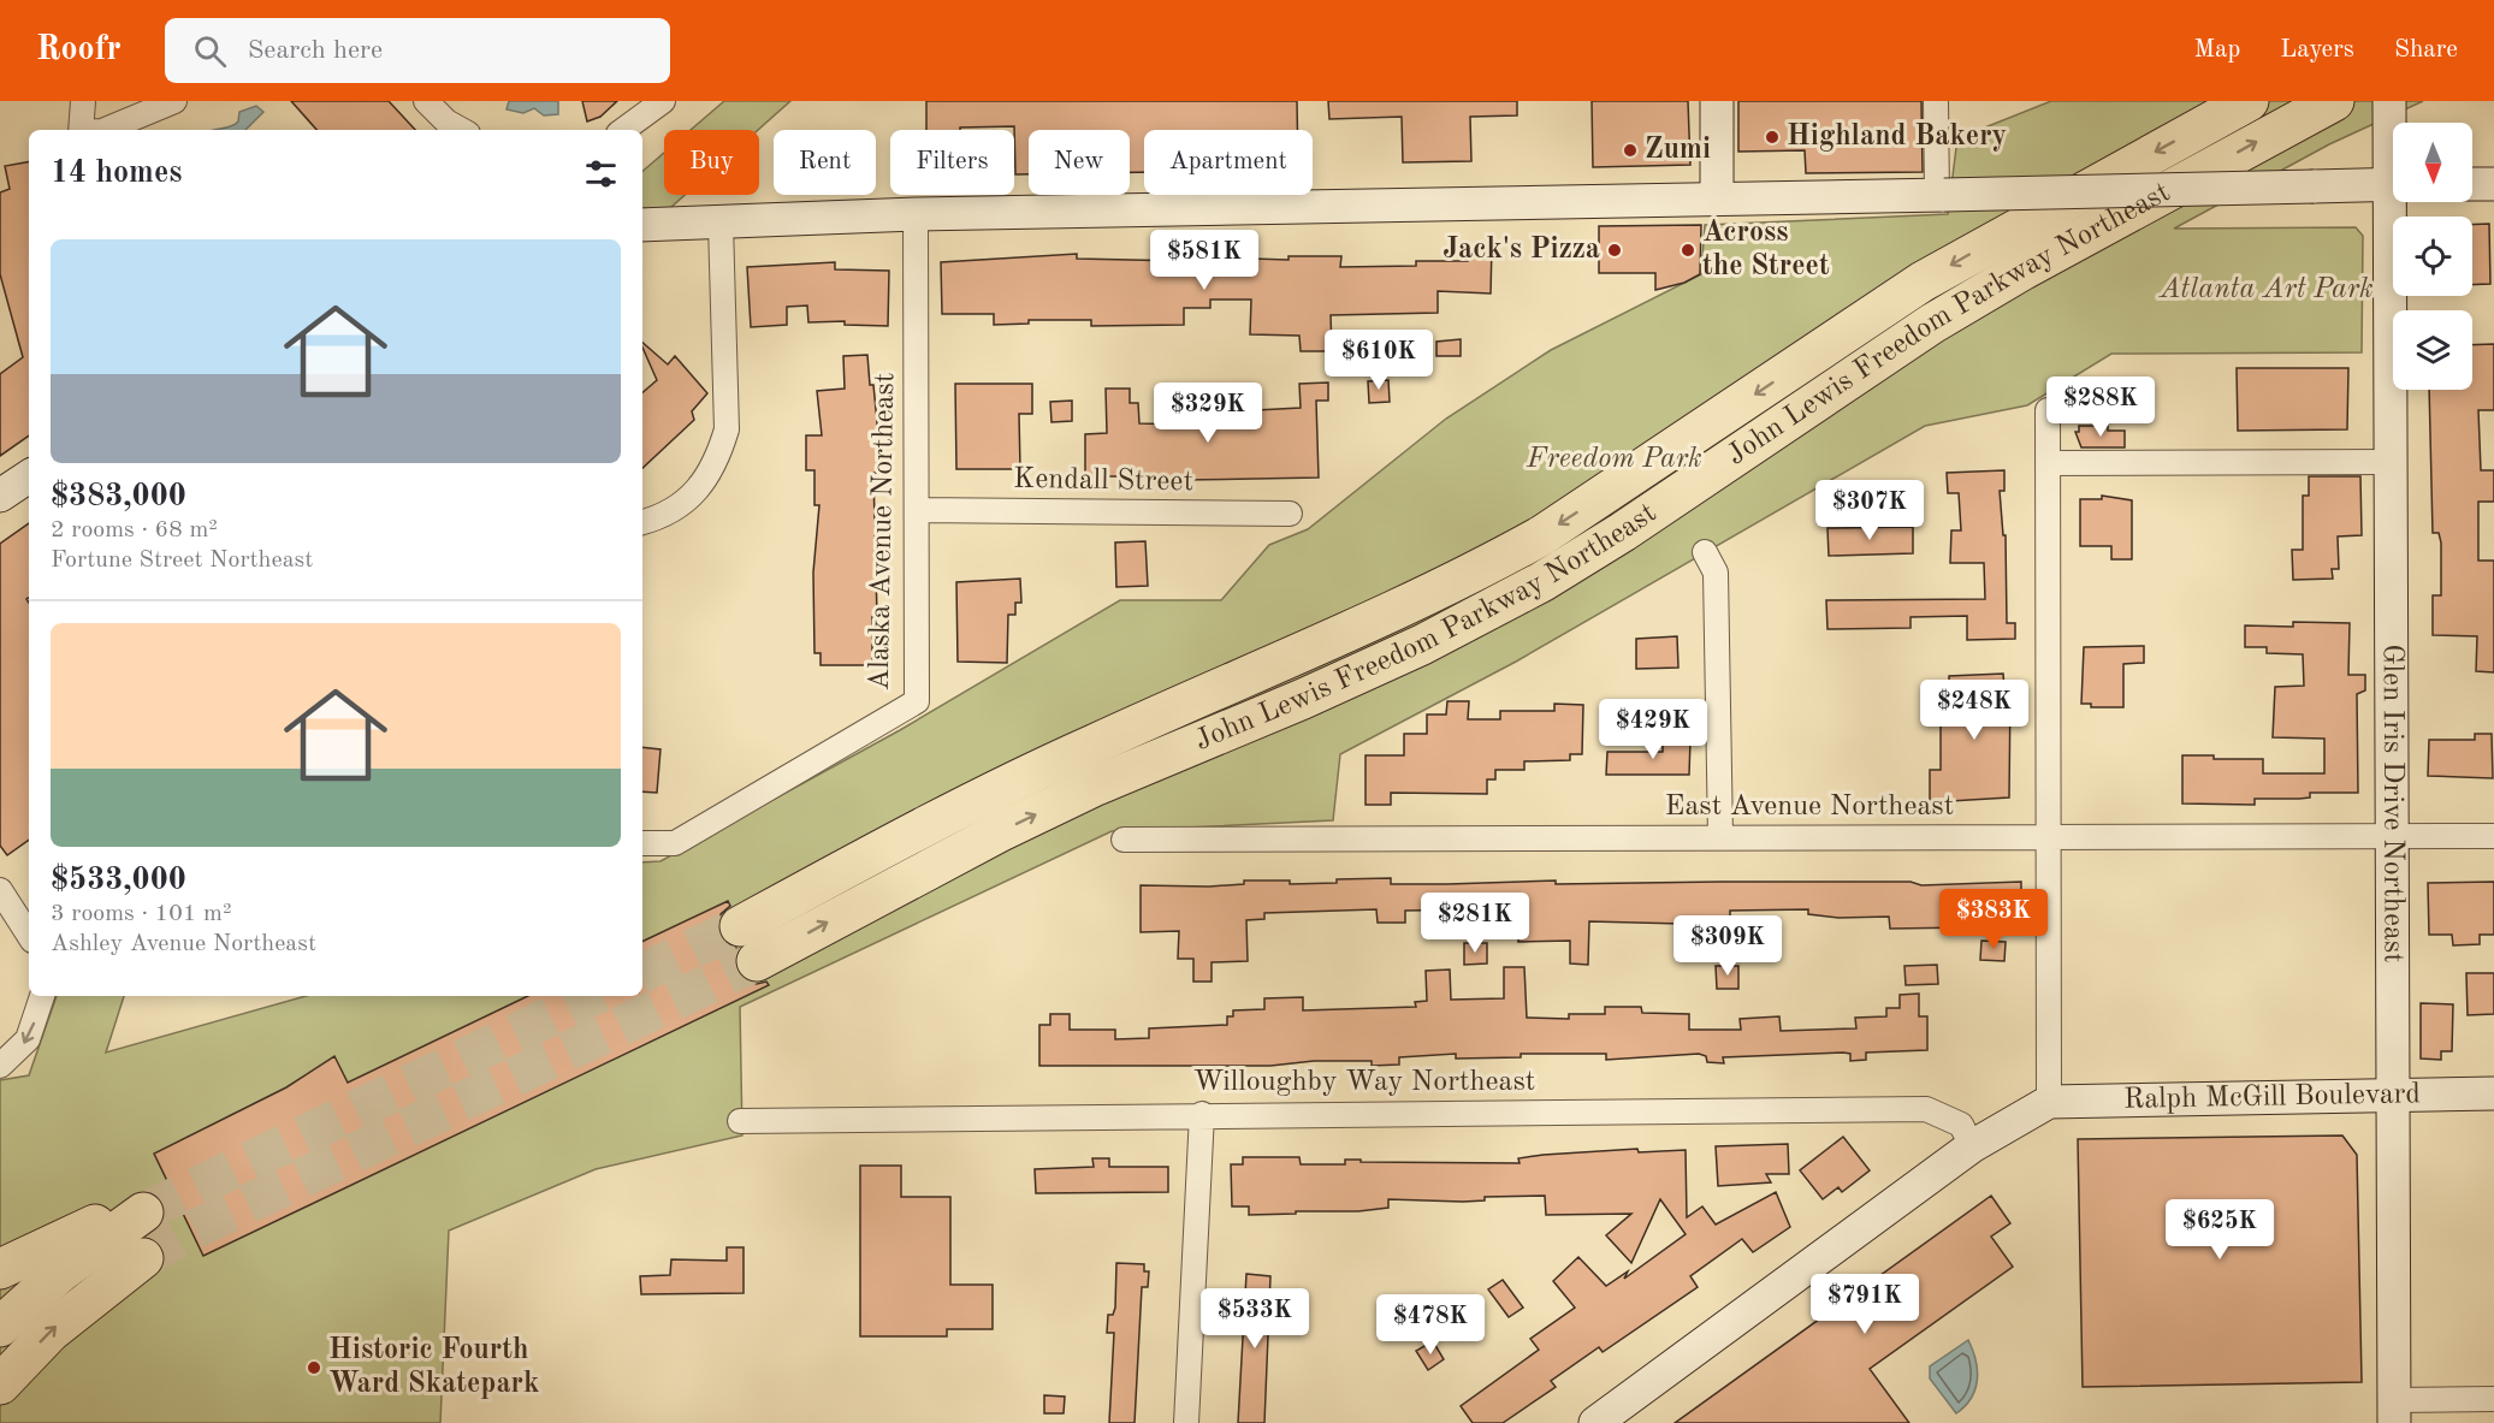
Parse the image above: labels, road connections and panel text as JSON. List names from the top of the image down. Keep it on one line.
{"streets":{"highway":["John Lewis Freedom Parkway Northeast"],"main road":["Glen Iris Drive Northeast","Ralph McGill Boulevard"],"street":["Kendall Street","Alaska Avenue Northeast","East Avenue Northeast","Willoughby Way Northeast"]},"crossings":[["Kendall Street","Alaska Avenue Northeast"],["Glen Iris Drive Northeast","East Avenue Northeast"],["Glen Iris Drive Northeast","Ralph McGill Boulevard"]],"parks":["Atlanta Art Park","Freedom Park"],"places":["Highland Bakery","Zumi","Jack's Pizza","Across the Street","Historic Fourth Ward Skatepark"],"north":"bottom","page":{"header":"Roofr","search":"Search here","nav":["Map","Layers","Share"],"chip":["Buy","Rent","Filters","New","Apartment"],"heading":"14 homes","list":[{"name":"$383,000","note":"2 rooms · 68 m² · Fortune Street Northeast"},{"name":"$533,000","note":"3 rooms · 101 m² · Ashley Avenue Northeast"}],"price":["$581K","$610K","$288K","$329K","$307K","$248K","$429K","$383K","$281K","$309K","$625K","$791K","$533K","$478K"]}}
